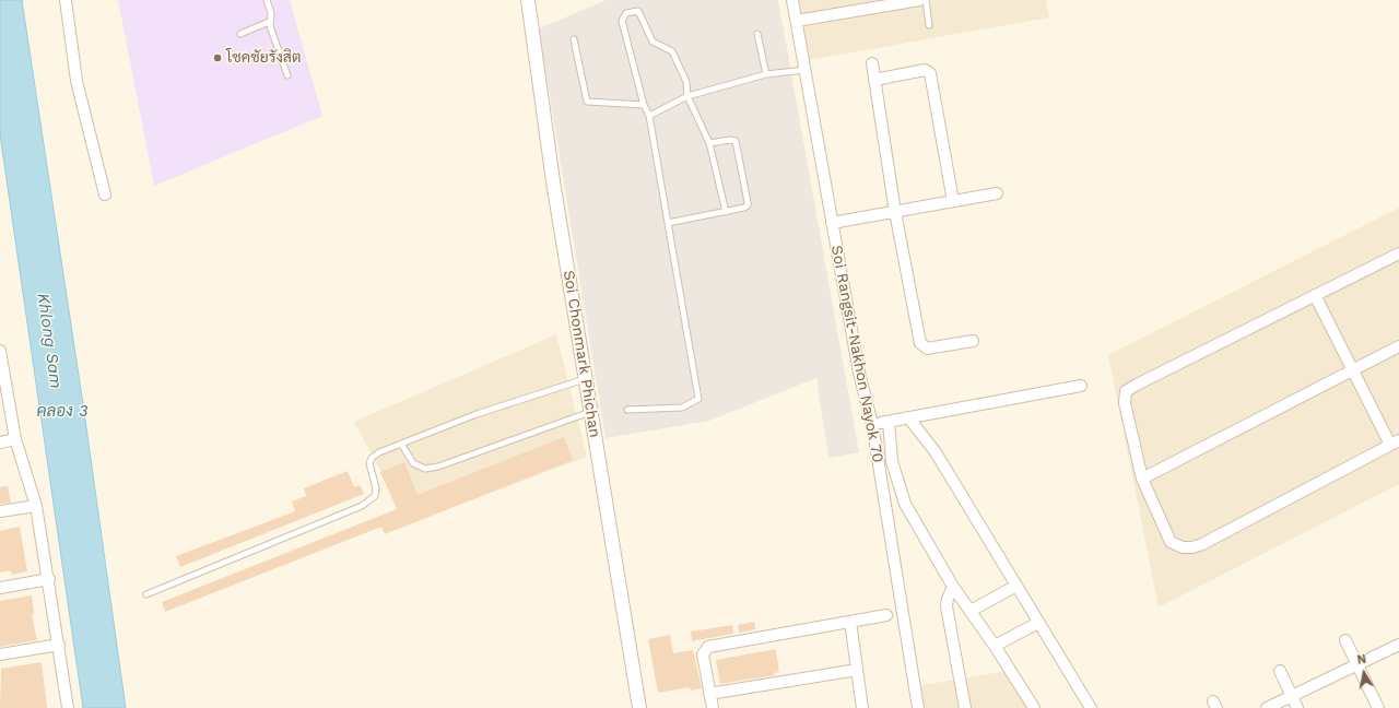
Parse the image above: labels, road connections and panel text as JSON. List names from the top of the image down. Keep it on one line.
{"streets":{"street":["Soi Chonmark Phichan","Soi Rangsit-Nakhon Nayok 70"]},"water":["Khlong Sam","คลอง 3"],"places":["โชคชัยรังสิต"],"north":"top"}
